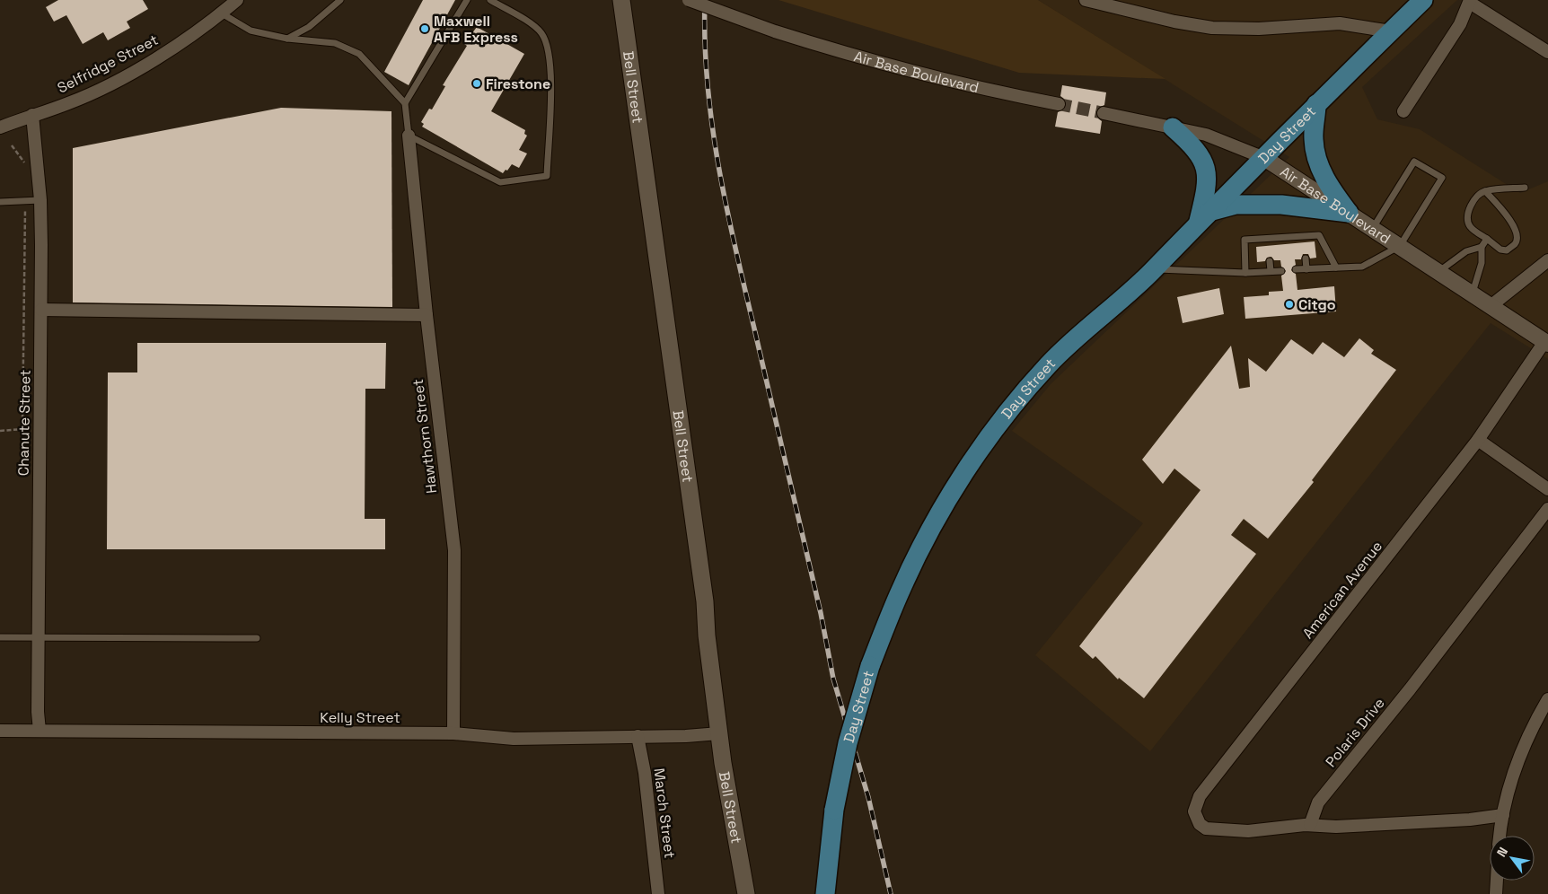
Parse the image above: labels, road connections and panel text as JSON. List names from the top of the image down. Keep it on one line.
{"streets":{"main road":["Bell Street","Day Street"],"street":["Selfridge Street","Air Base Boulevard","Chanute Street","Hawthorn Street","American Avenue","Kelly Street","Polaris Drive","March Street"]},"crossings":[["Selfridge Street","Chanute Street"],["Air Base Boulevard","Day Street"],["Air Base Boulevard","American Avenue"],["Bell Street","Kelly Street"],["Chanute Street","Kelly Street"],["Hawthorn Street","Kelly Street"],["American Avenue","Polaris Drive"],["Kelly Street","March Street"]],"places":["Maxwell AFB Express","Firestone","Citgo"],"north":"top left"}
